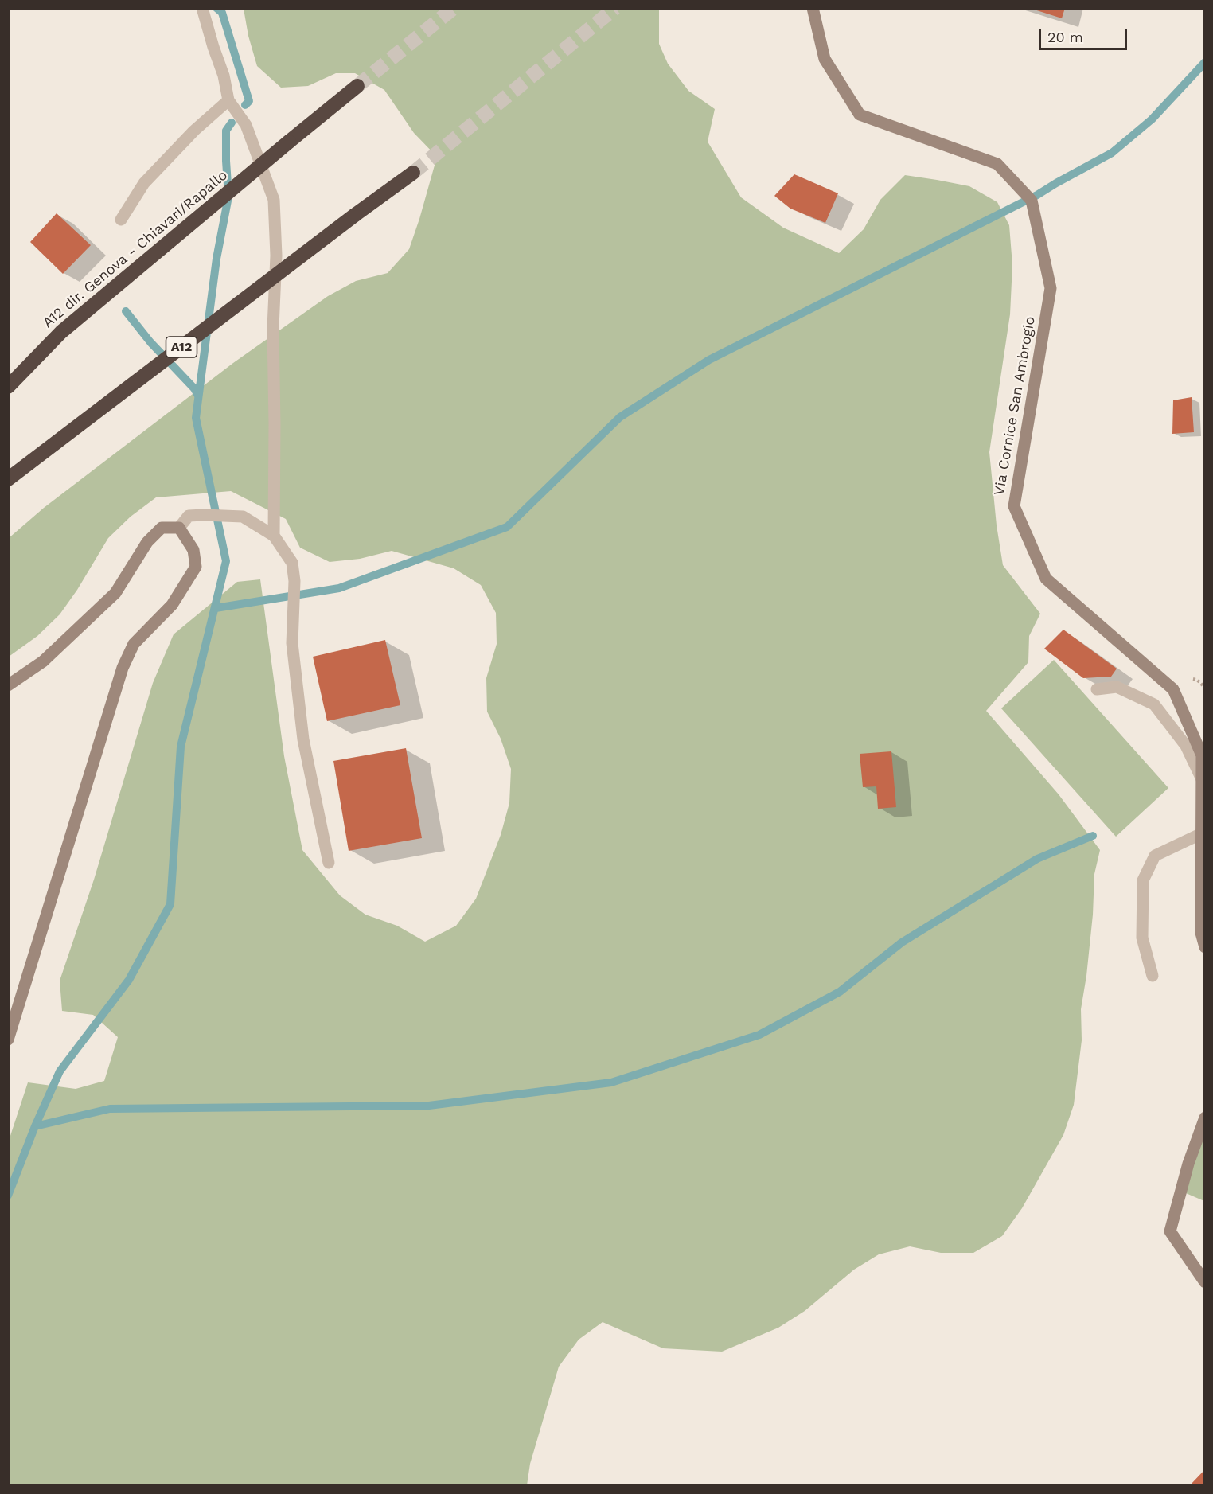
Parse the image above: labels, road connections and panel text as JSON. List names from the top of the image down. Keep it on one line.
{"streets":{"highway":["A12 dir. Genova - Chiavari/Rapallo","A12"],"street":["Via Cornice San Ambrogio"]},"scale_bar":"20 m"}
